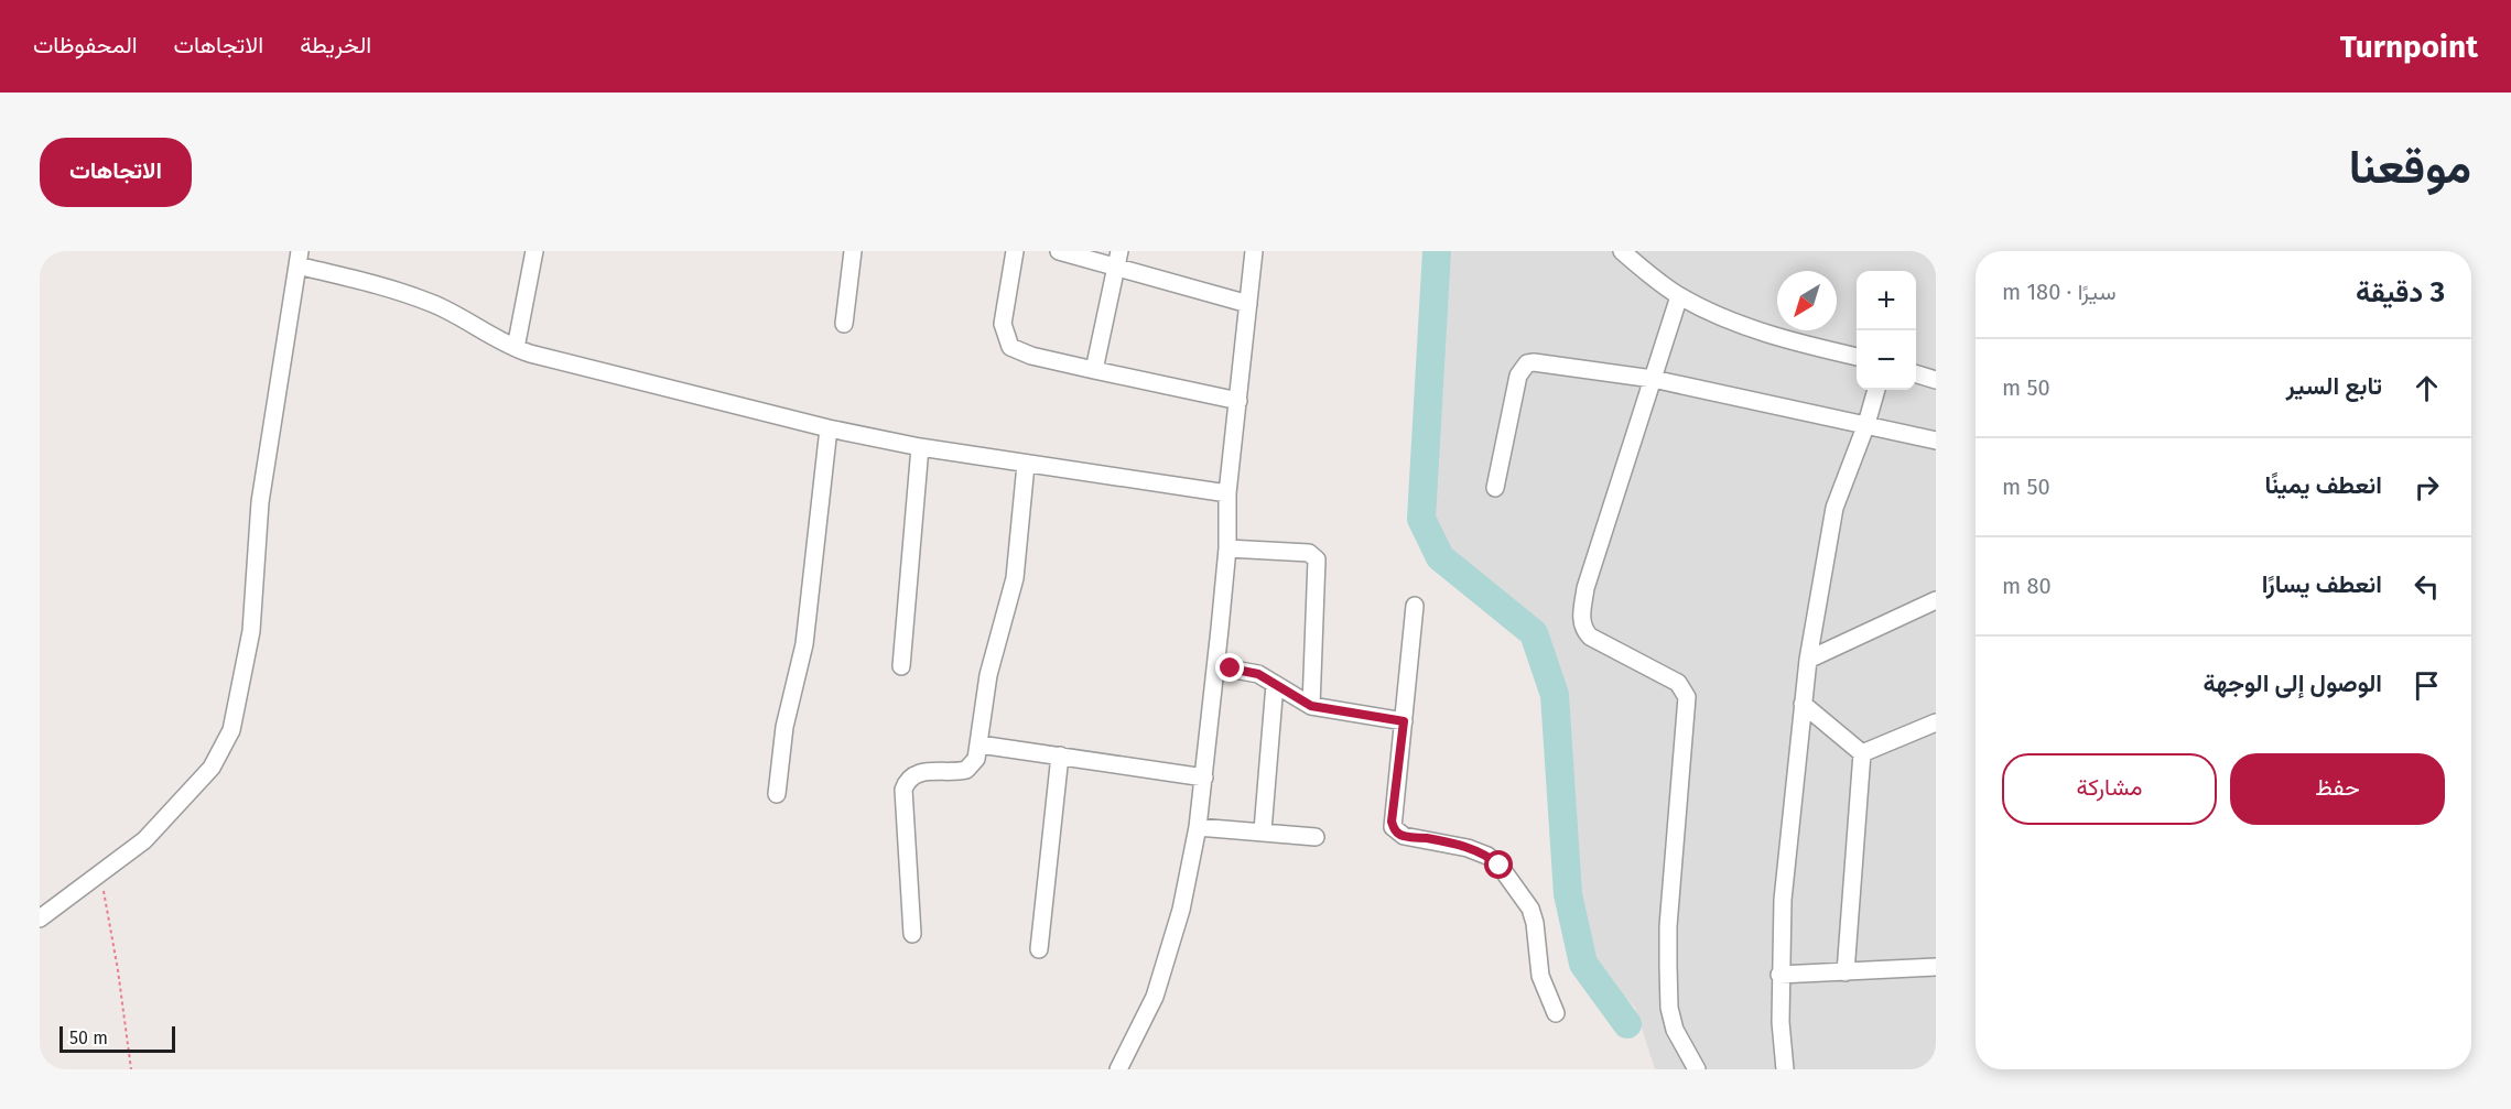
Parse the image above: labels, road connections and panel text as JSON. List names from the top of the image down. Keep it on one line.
{"scale_bar":"50 m","north":"bottom left","page":{"header":"Turnpoint","nav":["الخريطة","الاتجاهات","المحفوظات"],"title":"موقعنا","buttons":["الاتجاهات",["حفظ","مشاركة"]],"heading":["3 دقيقة","سيرًا · 180 m"],"map_buttons":["+","−"],"list":[["تابع السير","50 m"],["انعطف يمينًا","50 m"],["انعطف يسارًا","80 m"],"الوصول إلى الوجهة"],"scale":"50 m"}}
